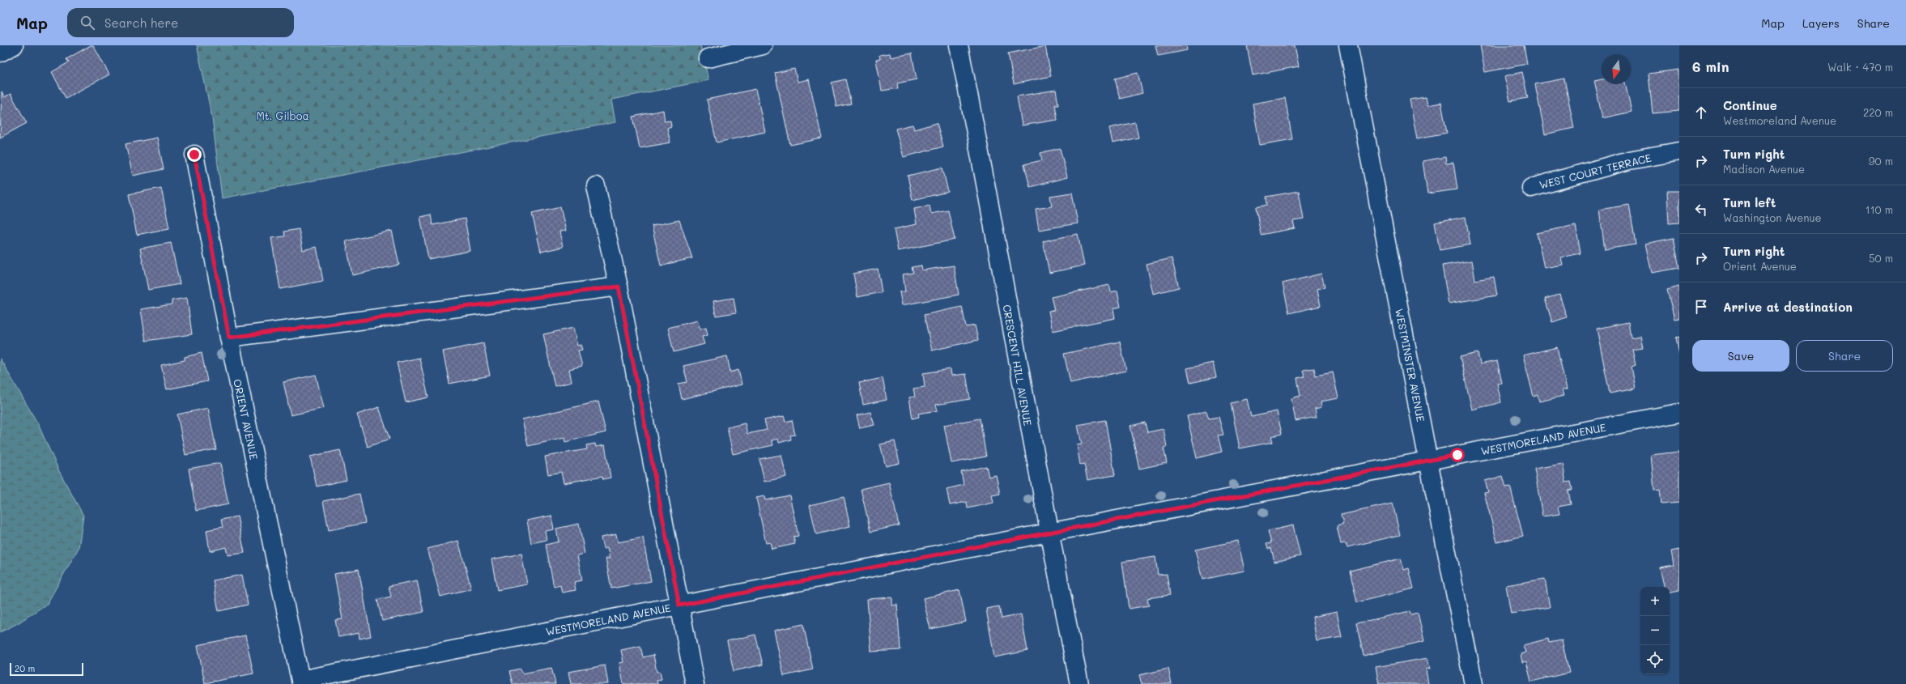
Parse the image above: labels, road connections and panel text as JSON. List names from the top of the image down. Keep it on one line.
{"streets":{"street":["WEST COURT TERRACE","CRESCENT HILL AVENUE","WESTMINSTER AVENUE","ORIENT AVENUE","WESTMORELAND AVENUE"]},"crossings":[["CRESCENT HILL AVENUE","WESTMORELAND AVENUE"],["WESTMINSTER AVENUE","WESTMORELAND AVENUE"],["ORIENT AVENUE","WESTMORELAND AVENUE"]],"parks":["Mt. Gilboa"],"scale_bar":"20 m","north":"bottom","page":{"header":"Map","search":"Search here","nav":["Map","Layers","Share"],"heading":["6 min","Walk · 470 m"],"list":[["Continue","Westmoreland Avenue","220 m"],["Turn right","Madison Avenue","90 m"],["Turn left","Washington Avenue","110 m"],["Turn right","Orient Avenue","50 m"],"Arrive at destination"],"buttons":["Save","Share"],"map_buttons":["+","−"],"scale":"20 m"}}
